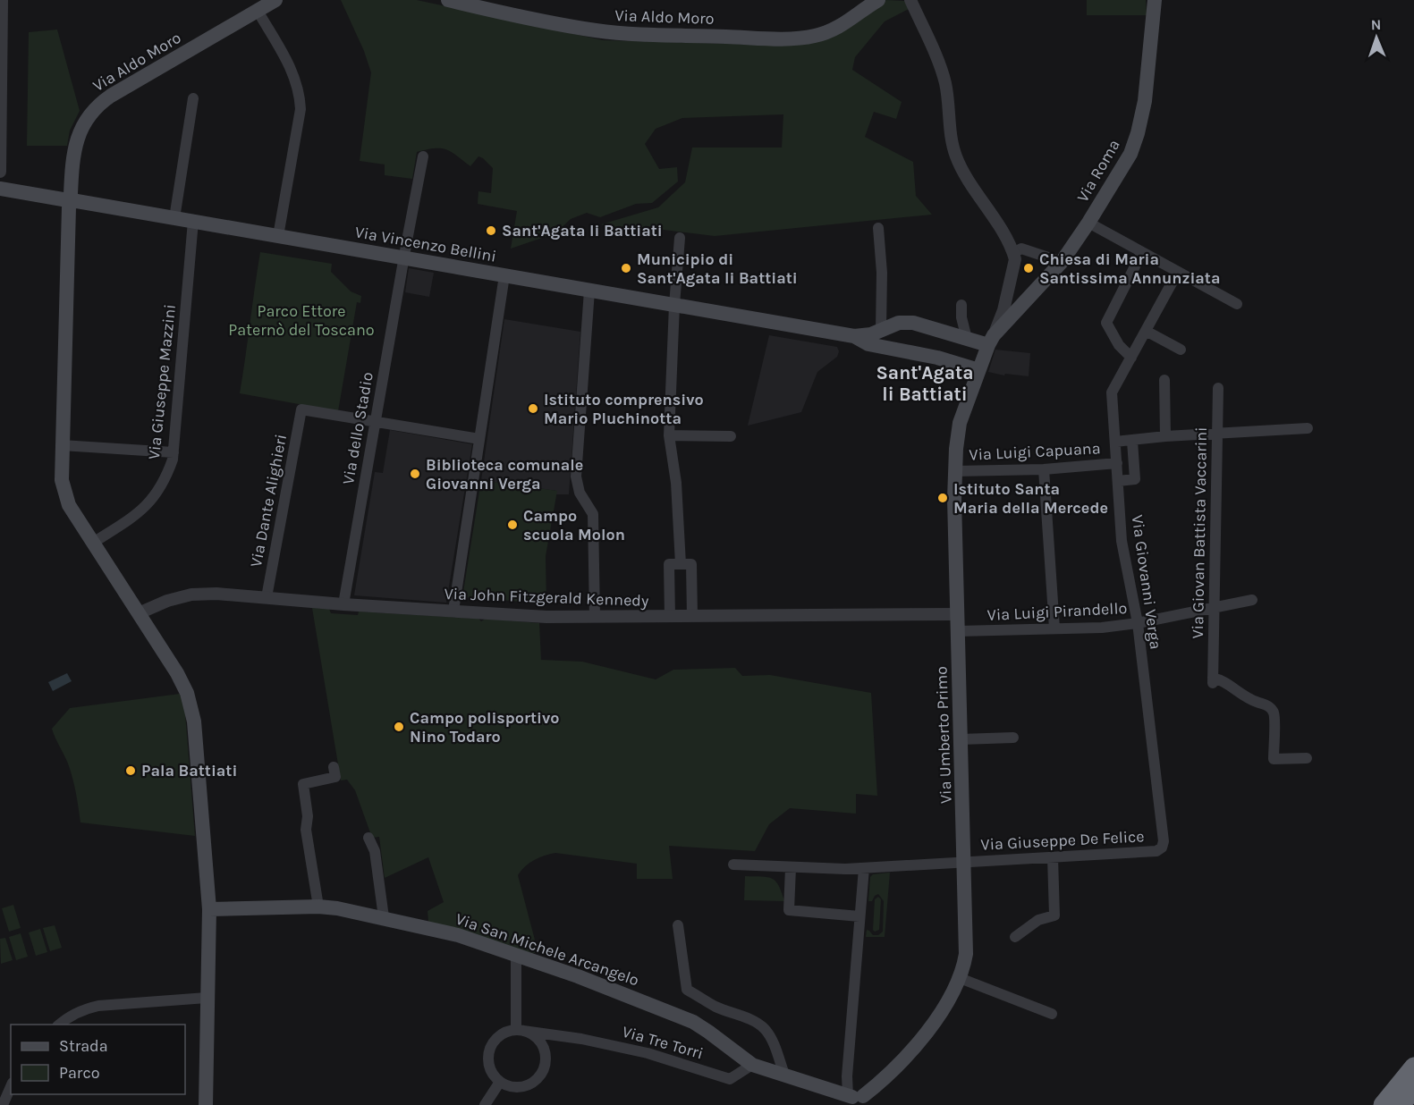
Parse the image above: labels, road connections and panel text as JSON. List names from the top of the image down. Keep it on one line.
{"streets":{"main road":["Via Aldo Moro","Via Roma","Via Vincenzo Bellini","Via Umberto Primo","Via San Michele Arcangelo"],"street":["Via Giuseppe Mazzini","Via dello Stadio","Via Luigi Capuana","Via Dante Alighieri","Via Giovan Battista Vaccarini","Via Giovanni Verga","Via John Fitzgerald Kennedy","Via Luigi Pirandello","Via Giuseppe De Felice","Via Tre Torri"]},"crossings":[["Via Aldo Moro","Via Vincenzo Bellini"],["Via Aldo Moro","Via Giuseppe Mazzini"],["Via Aldo Moro","Via John Fitzgerald Kennedy"],["Via Aldo Moro","Via San Michele Arcangelo"],["Via Roma","Via Umberto Primo"],["Via Vincenzo Bellini","Via Giuseppe Mazzini"],["Via Vincenzo Bellini","Via dello Stadio"],["Via dello Stadio","Via Dante Alighieri"],["Via dello Stadio","Via John Fitzgerald Kennedy"],["Via Luigi Capuana","Via Giovanni Verga"],["Via Luigi Capuana","Via Umberto Primo"],["Via Dante Alighieri","Via John Fitzgerald Kennedy"],["Via Giovan Battista Vaccarini","Via Luigi Pirandello"],["Via Giovanni Verga","Via Luigi Pirandello"],["Via Giovanni Verga","Via Giuseppe De Felice"],["Via John Fitzgerald Kennedy","Via Umberto Primo"],["Via Luigi Pirandello","Via Umberto Primo"],["Via Umberto Primo","Via Giuseppe De Felice"],["Via Umberto Primo","Via San Michele Arcangelo"],["Via San Michele Arcangelo","Via Tre Torri"]],"districts":["Sant'Agata li Battiati"],"parks":["Parco Ettore Paternò del Toscano"],"places":["Sant'Agata li Battiati","Municipio di Sant'Agata li Battiati","Chiesa di Maria Santissima Annunziata","Istituto comprensivo Mario Pluchinotta","Biblioteca comunale Giovanni Verga","Istituto Santa Maria della Mercede","Campo scuola Molon","Campo polisportivo Nino Todaro","Pala Battiati"],"legend":["Strada","Parco"],"north":"top"}
